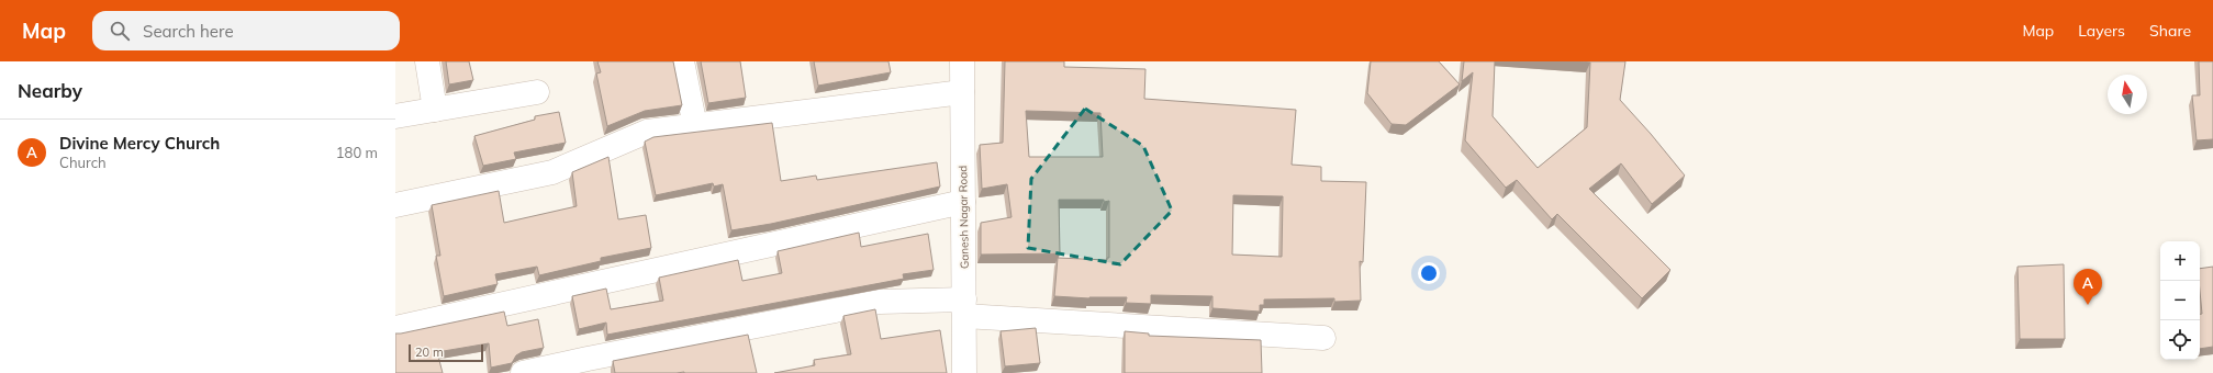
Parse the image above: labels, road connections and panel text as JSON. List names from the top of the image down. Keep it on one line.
{"streets":{"street":["Ganesh Nagar Road"]},"scale_bar":"20 m","north":"top","page":{"header":"Map","search":"Search here","nav":["Map","Layers","Share"],"heading":"Nearby","list":[{"mark":"A","name":"Divine Mercy Church","note":"Church","value":"180 m"}],"map_buttons":["+","−"],"pins":"A","scale":"20 m"}}
